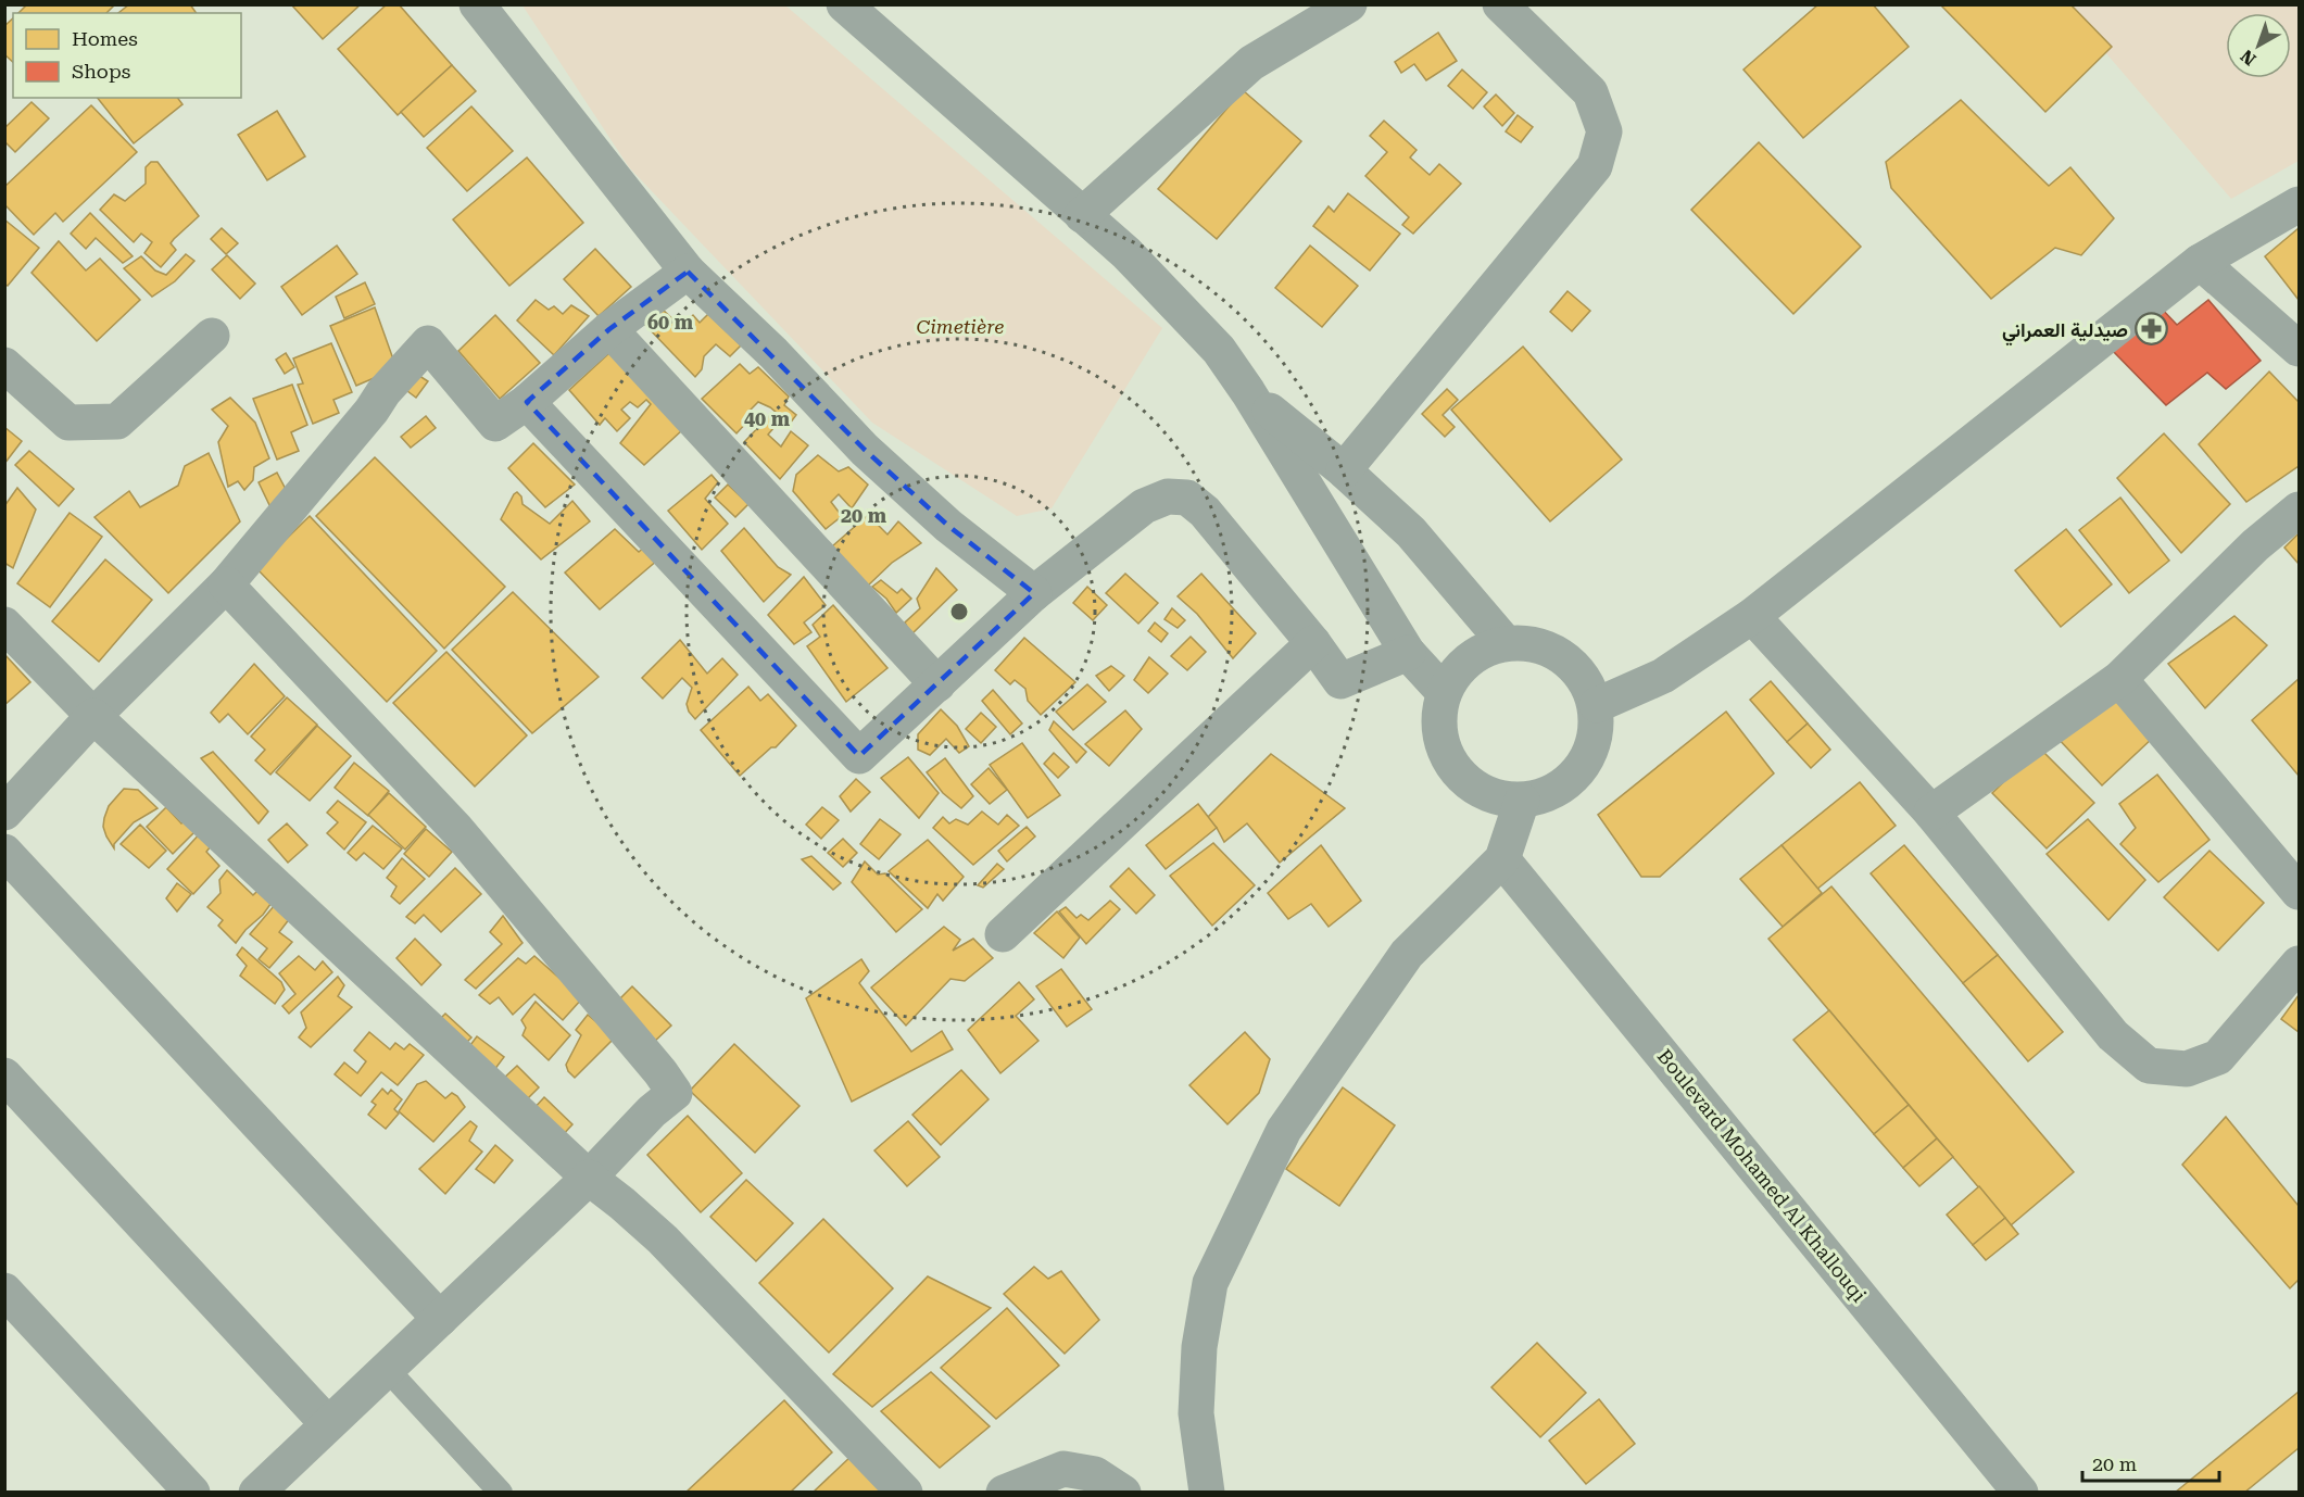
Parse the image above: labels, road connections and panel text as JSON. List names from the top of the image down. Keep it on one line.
{"streets":{"street":["Boulevard Mohamed Al Khallouqi"]},"parks":["Cimetière"],"places":{"pharmacy":["صيدلية العمراني"]},"legend":["Homes","Shops"],"scale_bar":"20 m","north":"bottom left","rings":["60 m","40 m","20 m"]}
